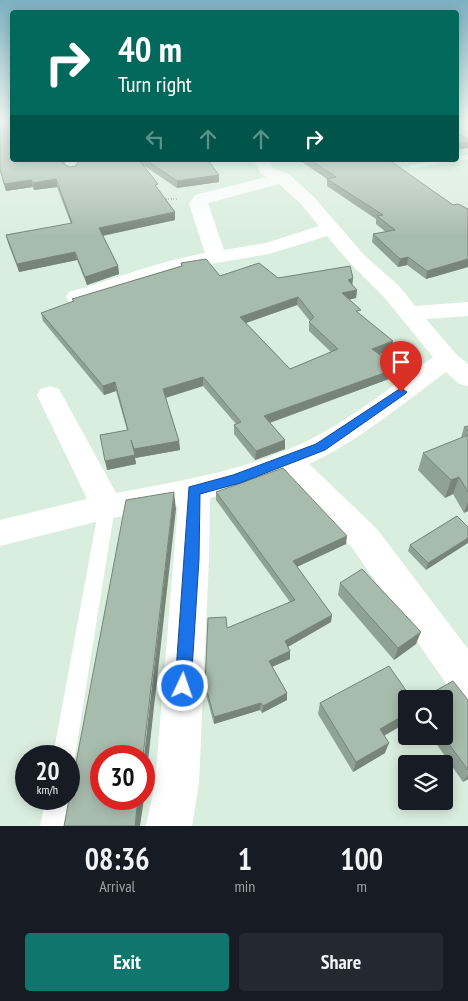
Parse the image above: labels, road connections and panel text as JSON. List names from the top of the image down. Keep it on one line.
{"page":{"turn":["40 m","Turn right"],"speed":"20 km/h","limit":"30","eta":["08:36","Arrival","1","min","100","m"],"buttons":["Exit","Share"]}}
